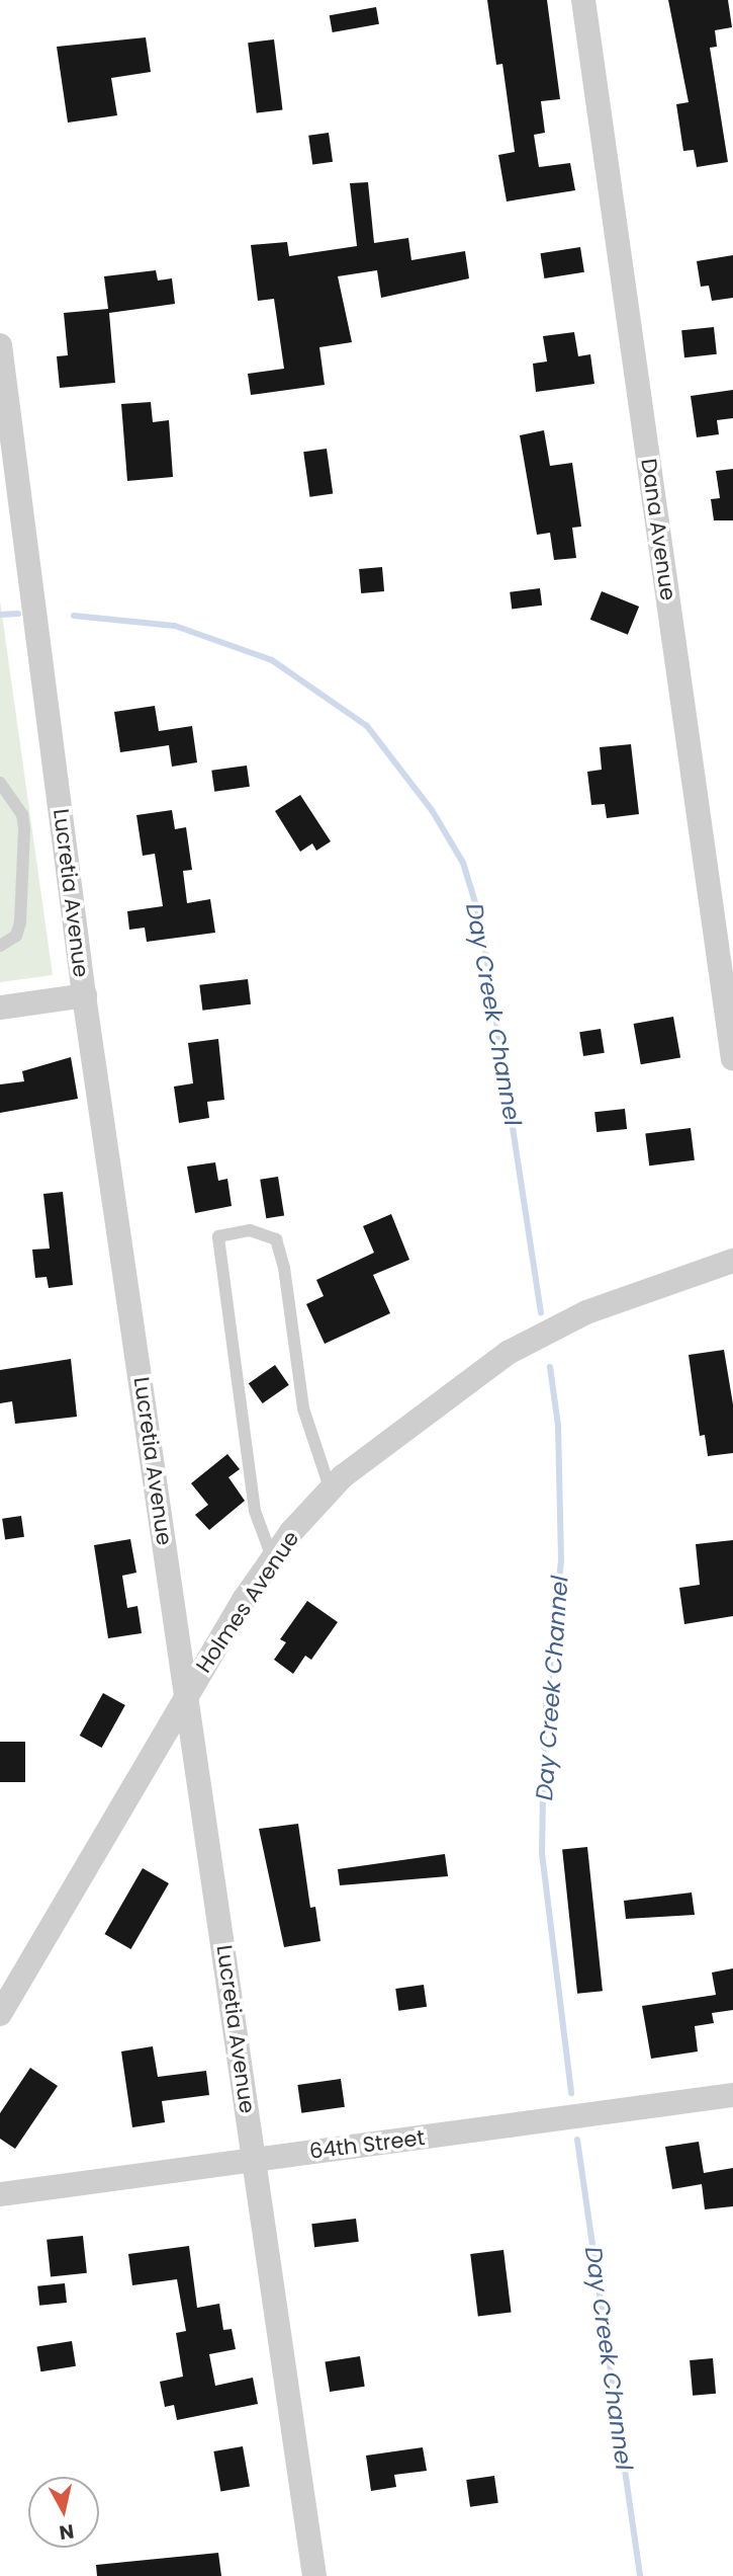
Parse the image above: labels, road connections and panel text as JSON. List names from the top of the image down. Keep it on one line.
{"streets":{"street":["Dana Avenue","Lucretia Avenue","Holmes Avenue","64th Street"]},"crossings":[["Lucretia Avenue","Holmes Avenue"],["Lucretia Avenue","64th Street"]],"water":["Day Creek Channel"],"north":"bottom"}
